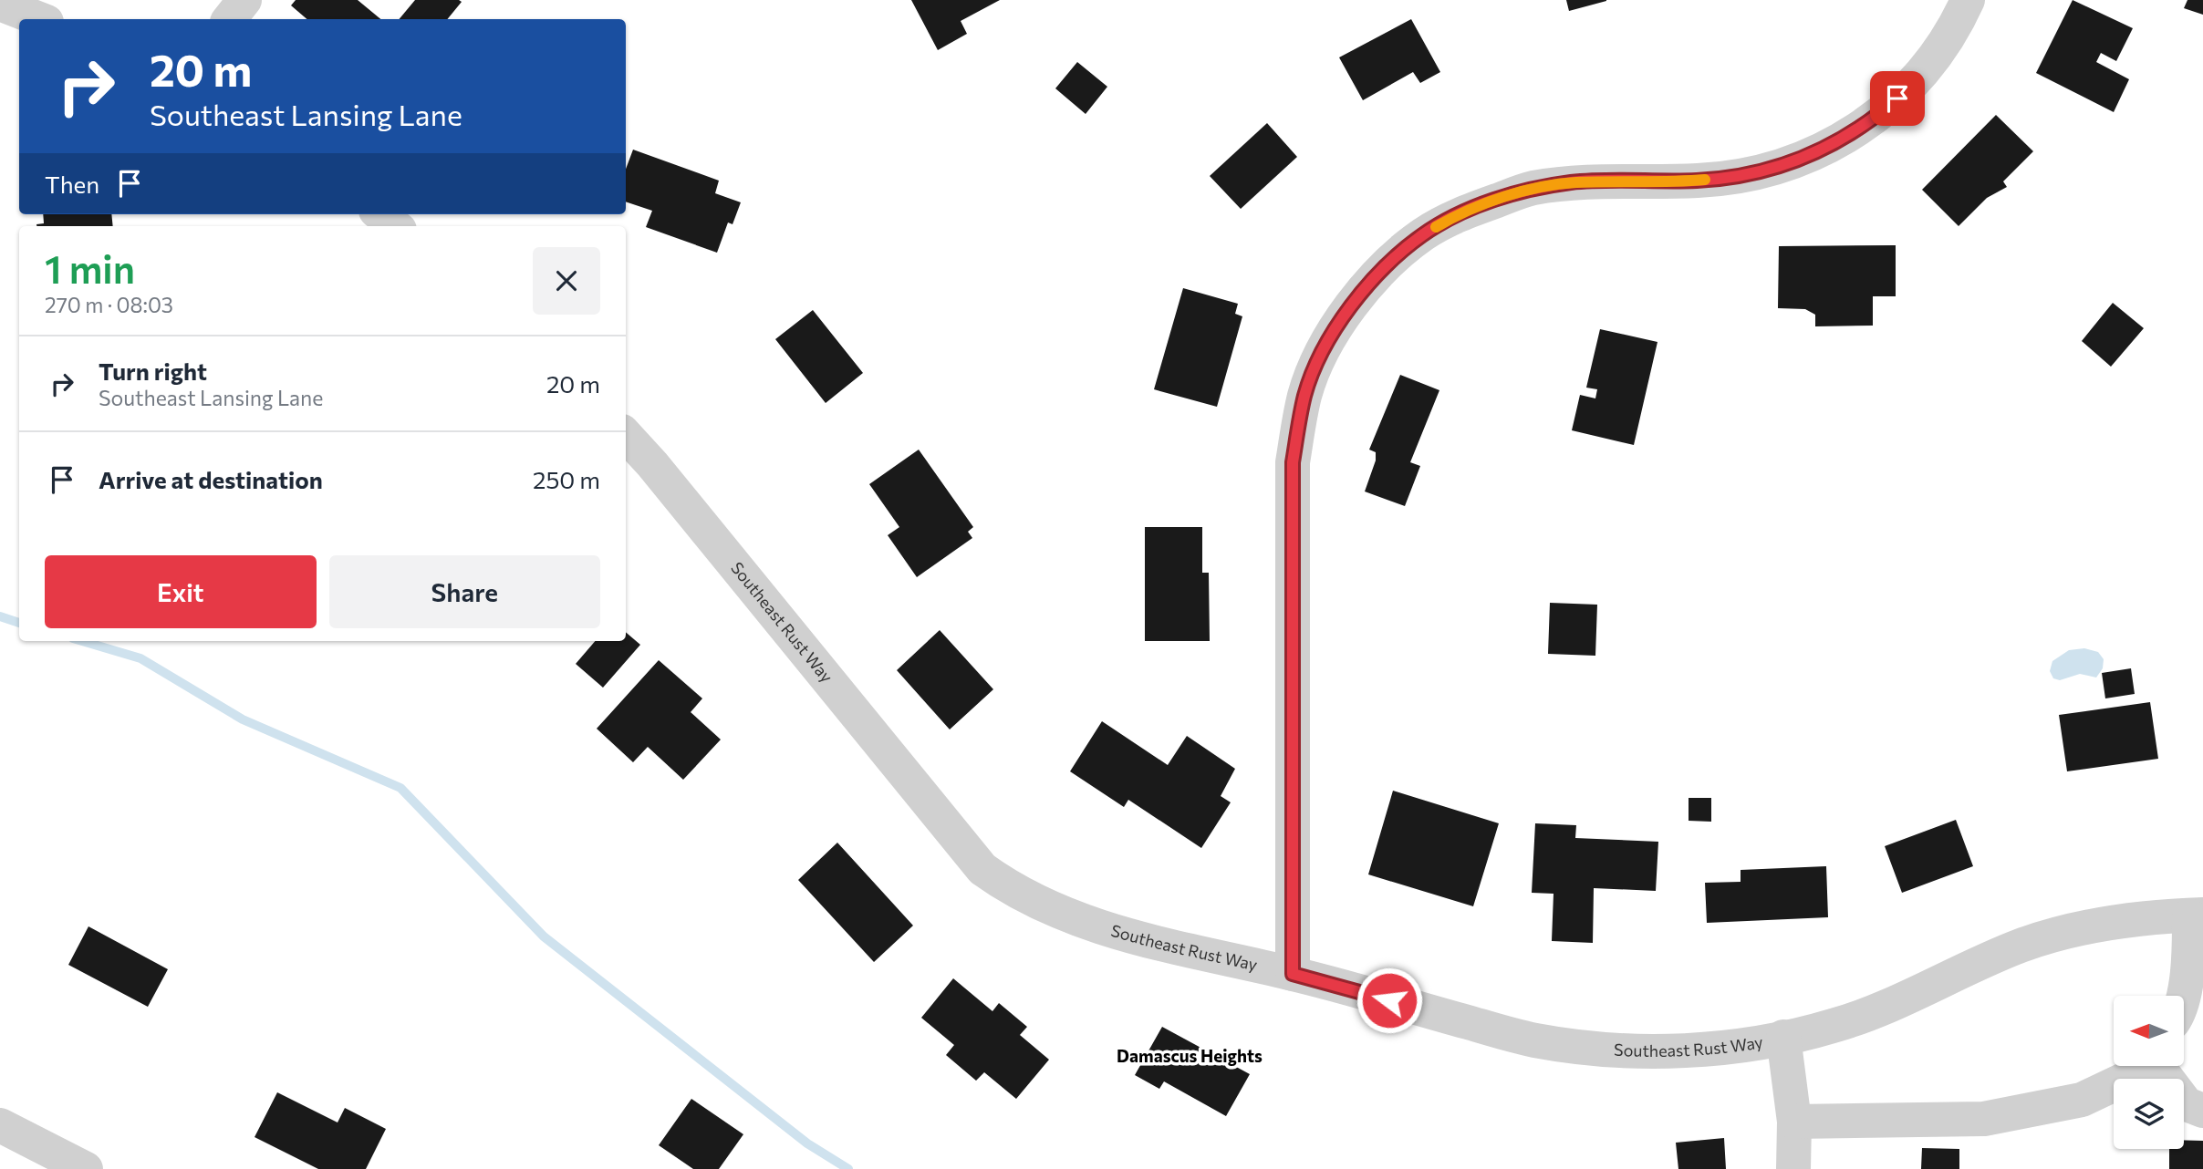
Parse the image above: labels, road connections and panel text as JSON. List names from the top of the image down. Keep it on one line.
{"streets":{"street":["Southeast Rust Way"]},"districts":["Damascus Heights"],"north":"left","page":{"turn":["20 m","Southeast Lansing Lane"],"then":"Then","heading":["1 min","270 m · 08:03"],"list":[{"name":"Turn right","note":"Southeast Lansing Lane","value":"20 m"},{"name":"Arrive at destination","value":"250 m"}],"buttons":["Exit","Share"]}}
